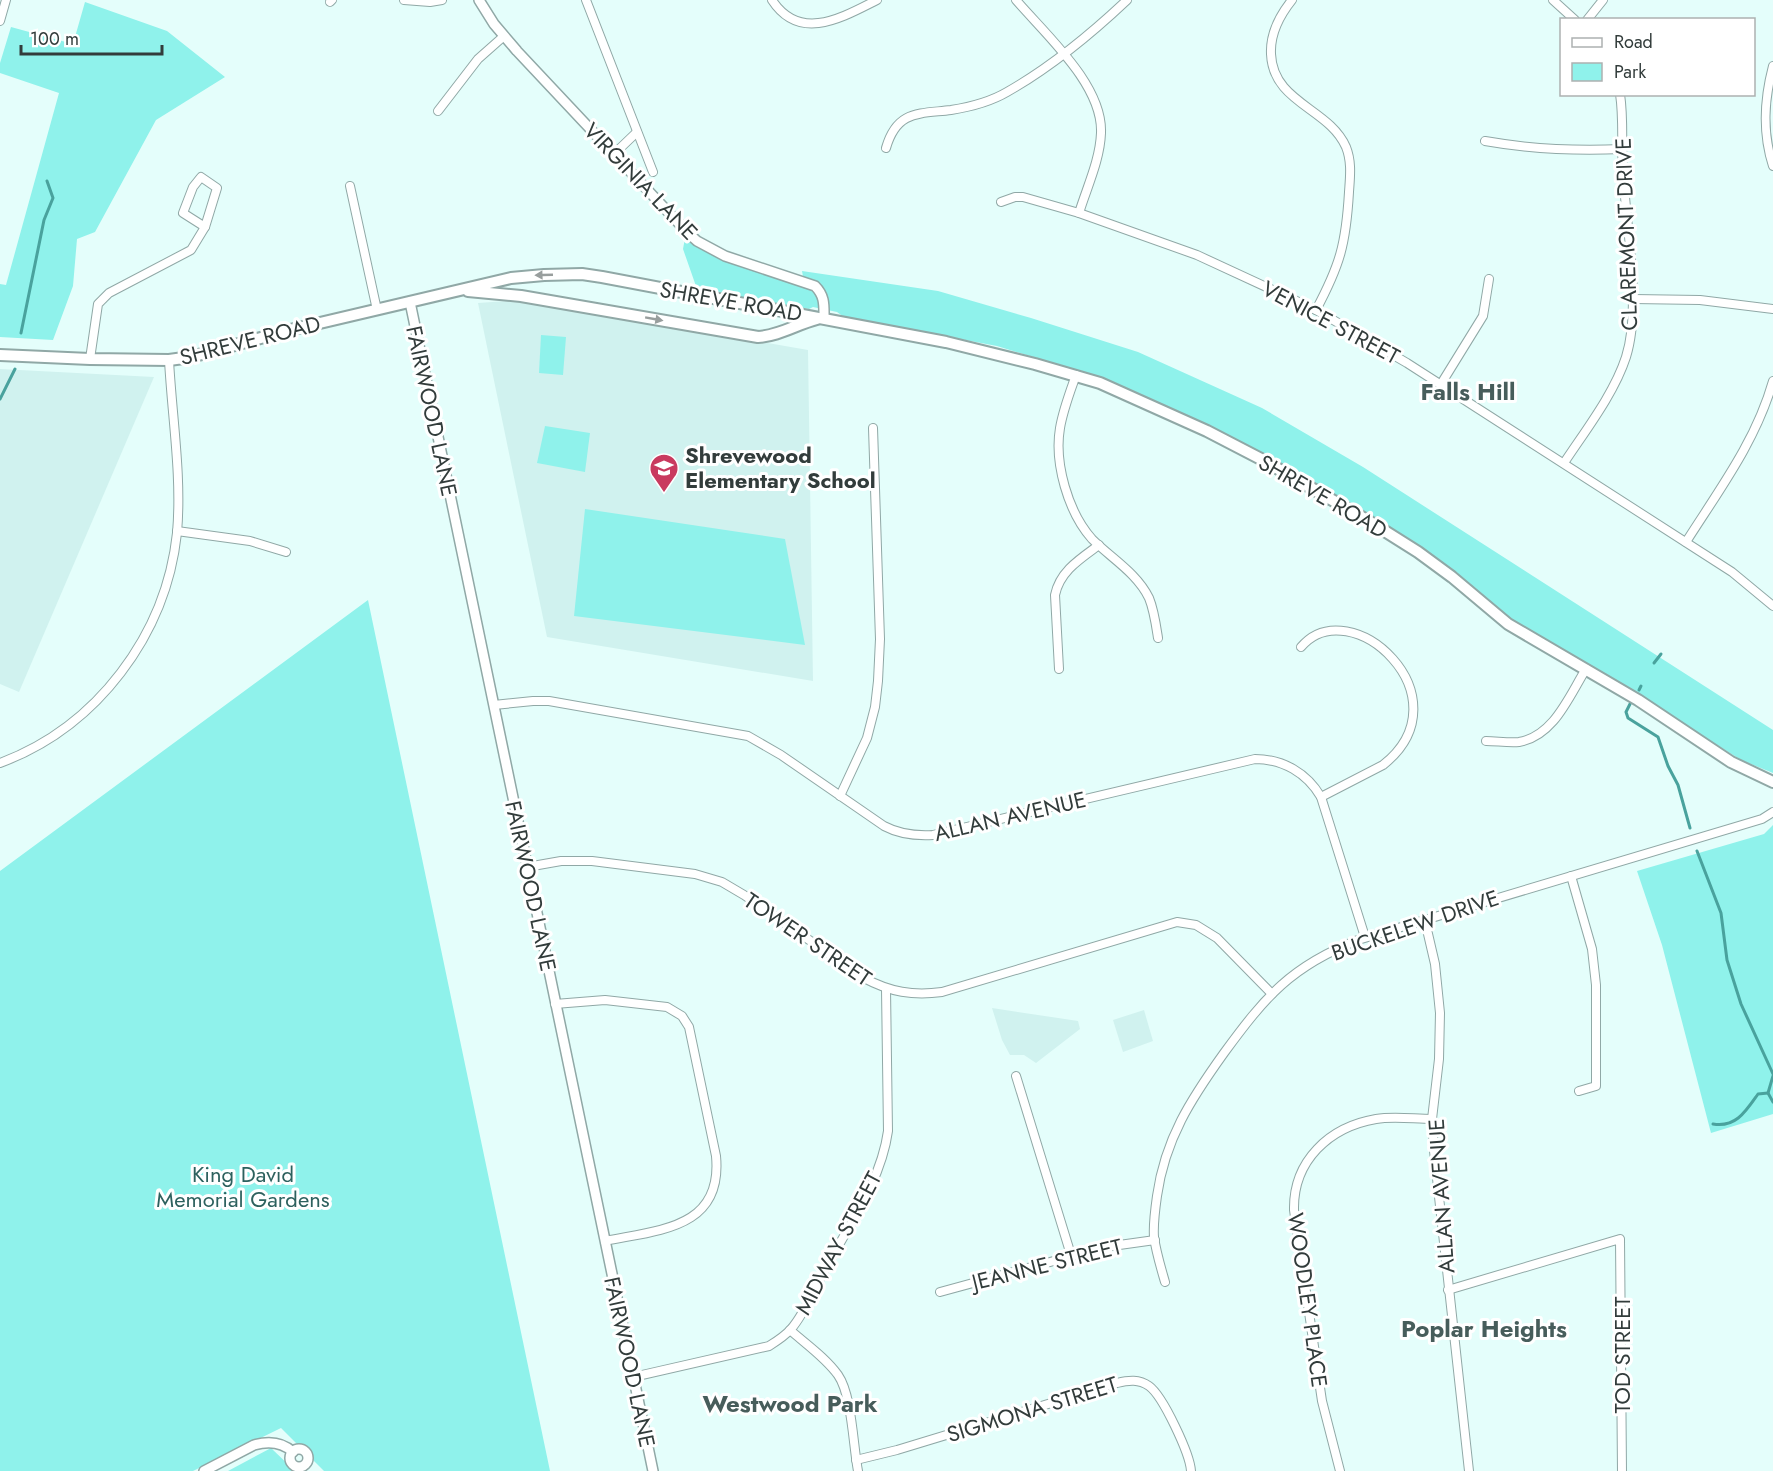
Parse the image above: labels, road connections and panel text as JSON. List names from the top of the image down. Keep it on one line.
{"streets":{"main road":["SHREVE ROAD"],"street":["VIRGINIA LANE","CLAREMONT DRIVE","VENICE STREET","FAIRWOOD LANE","ALLAN AVENUE","BUCKELEW DRIVE","TOWER STREET","MIDWAY STREET","JEANNE STREET","WOODLEY PLACE","TOD STREET","SIGMONA STREET"]},"crossings":[["VIRGINIA LANE","SHREVE ROAD"],["CLAREMONT DRIVE","VENICE STREET"],["SHREVE ROAD","FAIRWOOD LANE"],["FAIRWOOD LANE","ALLAN AVENUE"],["FAIRWOOD LANE","TOWER STREET"],["FAIRWOOD LANE","MIDWAY STREET"],["ALLAN AVENUE","BUCKELEW DRIVE"],["ALLAN AVENUE","WOODLEY PLACE"],["ALLAN AVENUE","TOD STREET"],["BUCKELEW DRIVE","TOWER STREET"],["BUCKELEW DRIVE","JEANNE STREET"],["TOWER STREET","MIDWAY STREET"]],"districts":["Falls Hill","Poplar Heights","Westwood Park"],"parks":["King David Memorial Gardens"],"places":{"school or university":["Shrevewood Elementary School"]},"legend":["Road","Park"],"scale_bar":"100 m"}
